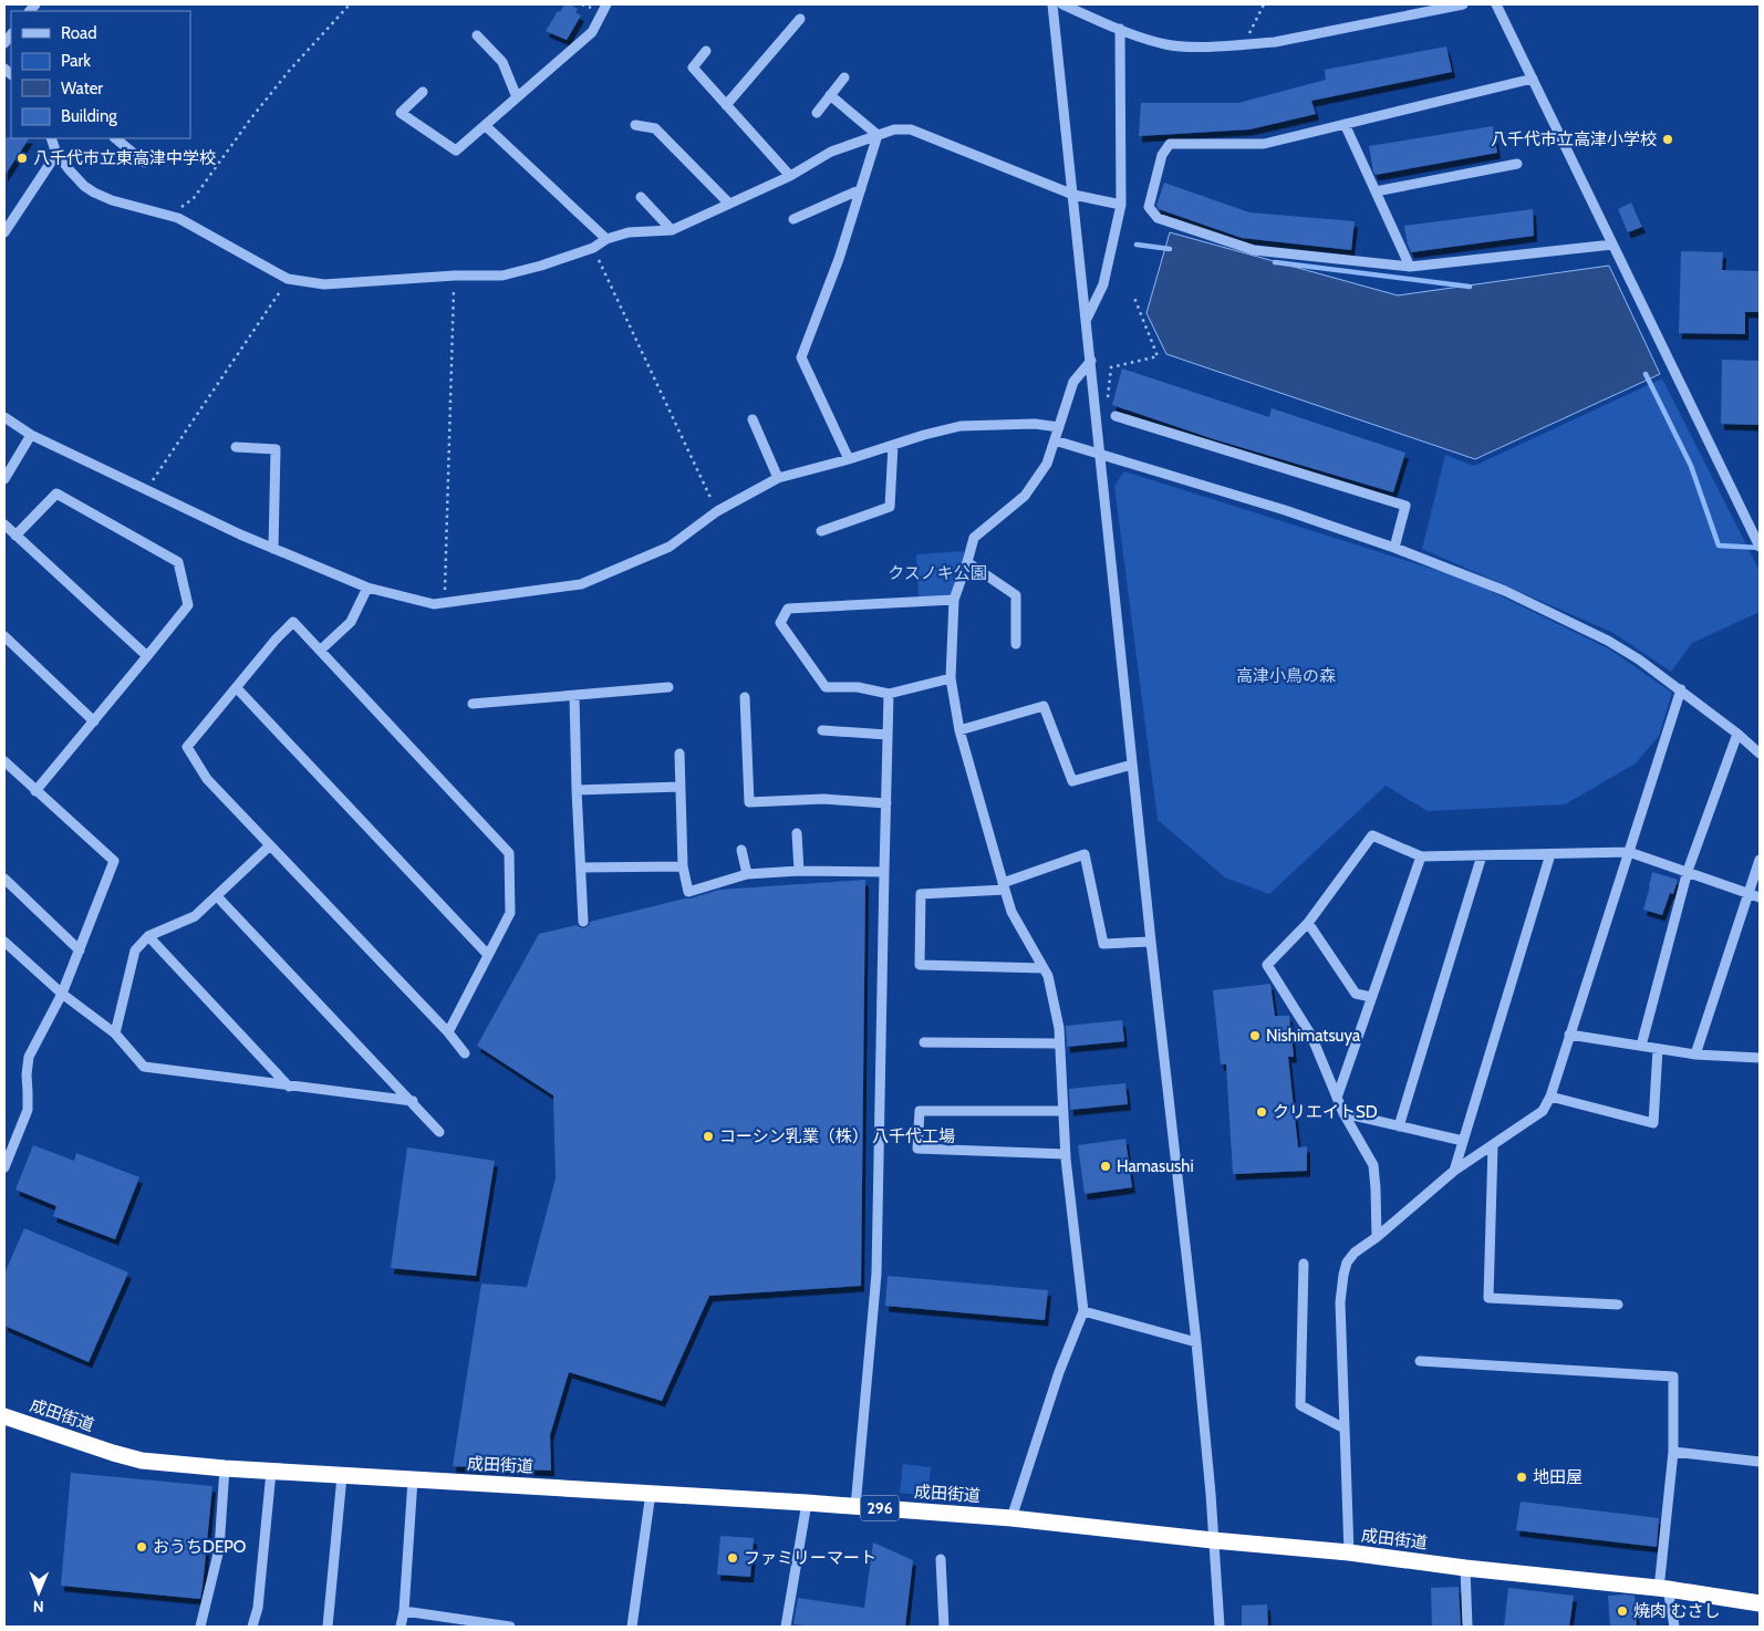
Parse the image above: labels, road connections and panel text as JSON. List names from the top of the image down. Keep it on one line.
{"streets":{"highway":["成田街道","296"]},"parks":["クスノキ公園","高津小鳥の森"],"places":["八千代市立高津小学校","八千代市立東高津中学校","Nishimatsuya","クリエイトSD","コーシン乳業（株） 八千代工場","Hamasushi","地田屋","おうちDEPO","ファミリーマート","焼肉 むさし"],"legend":["Road","Park","Water","Building"],"north":"bottom"}
